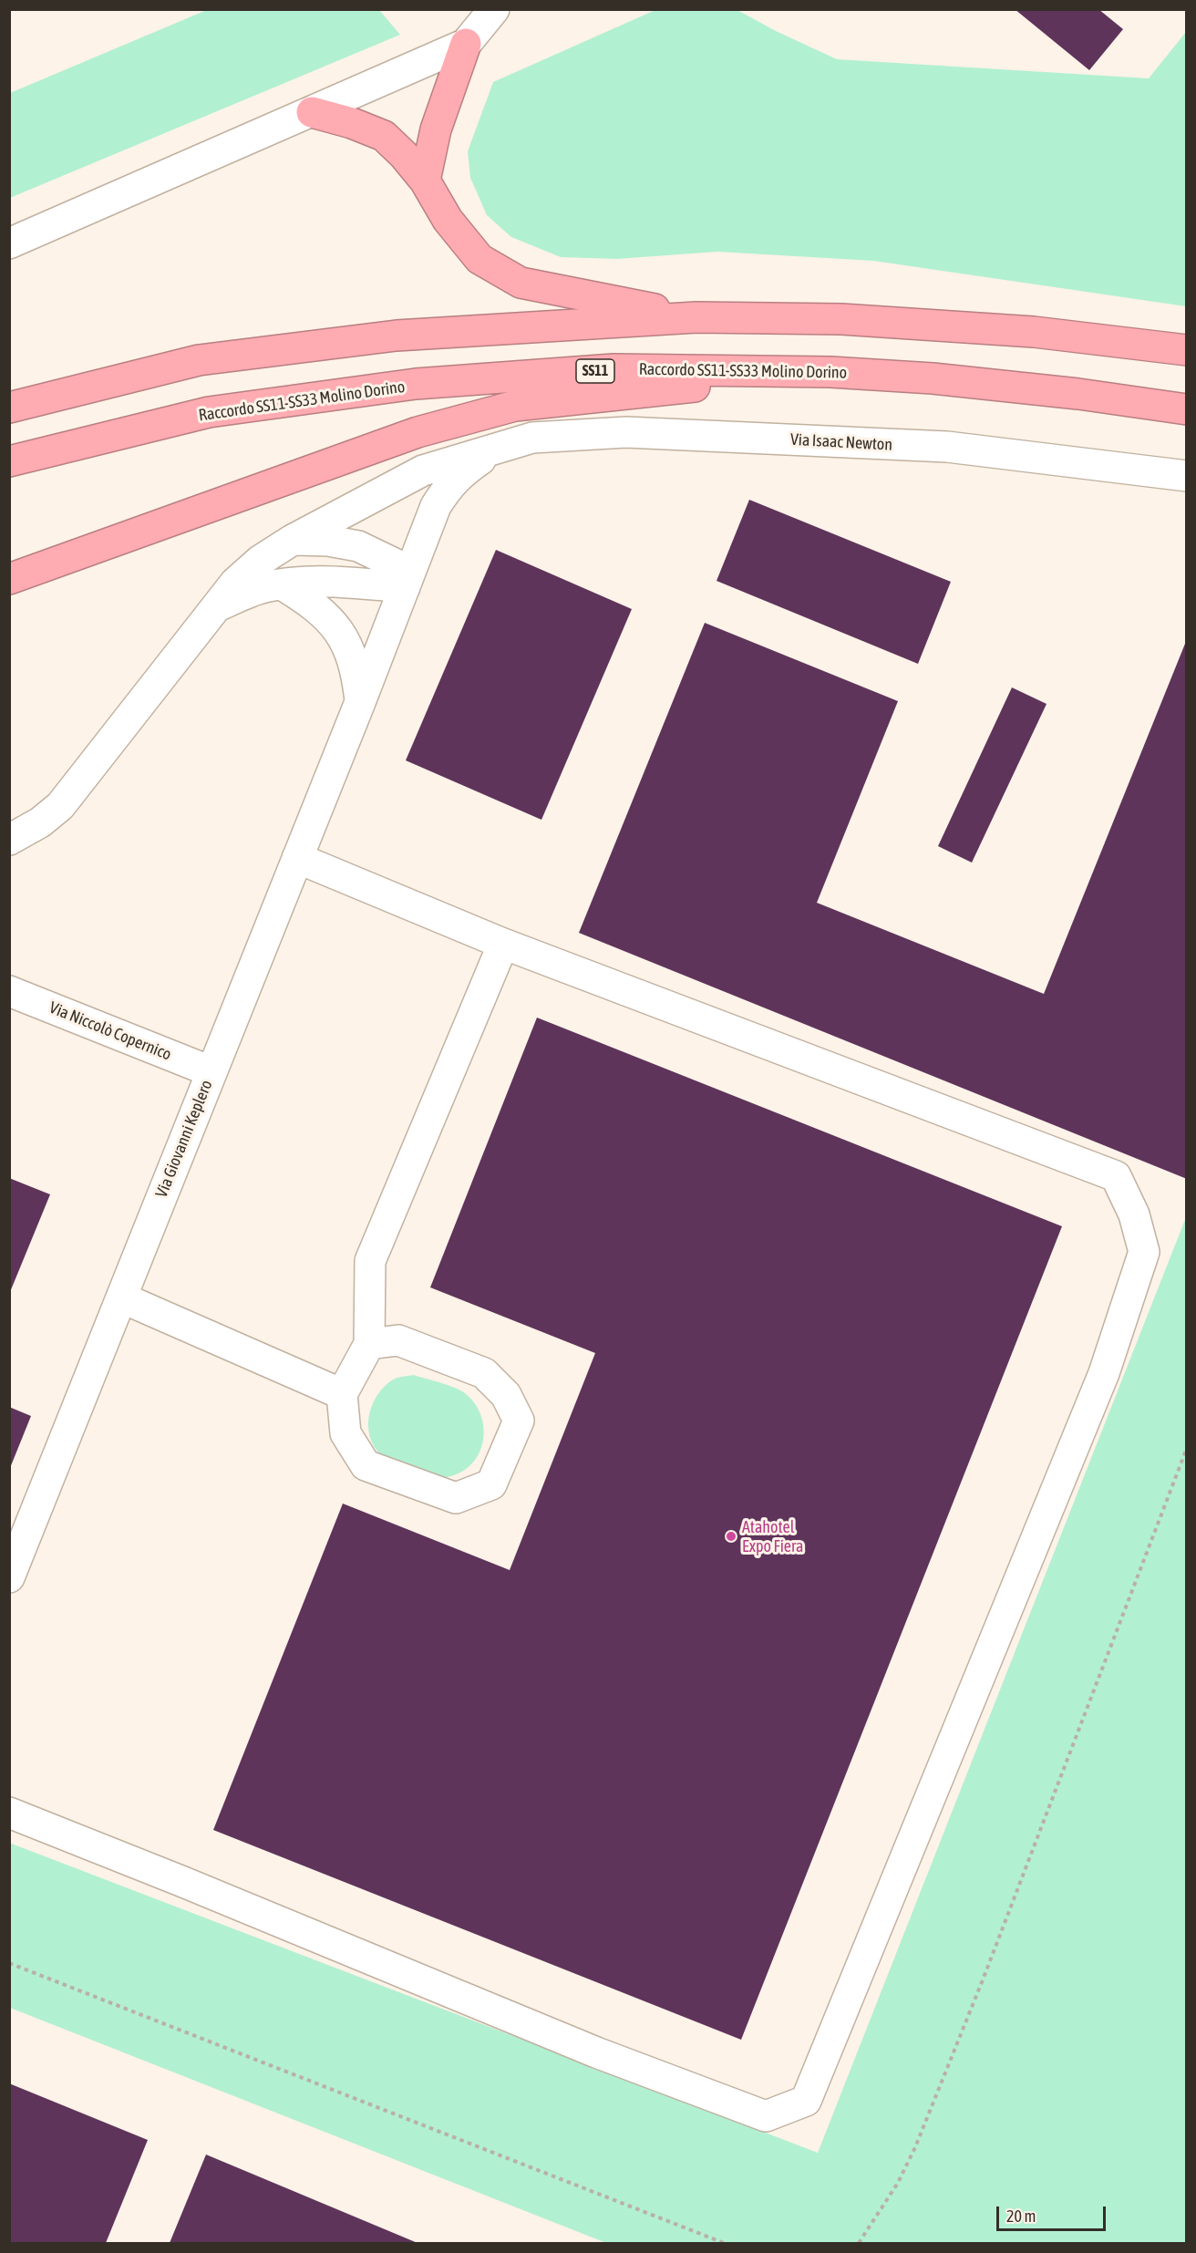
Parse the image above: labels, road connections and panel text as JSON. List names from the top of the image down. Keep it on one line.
{"streets":{"highway":["SS11","Raccordo SS11-SS33 Molino Dorino"],"street":["Via Isaac Newton","Via Niccolò Copernico","Via Giovanni Keplero"]},"crossings":[["Via Isaac Newton","Via Giovanni Keplero"],["Via Niccolò Copernico","Via Giovanni Keplero"]],"places":["Atahotel Expo Fiera"],"scale_bar":"20 m"}
